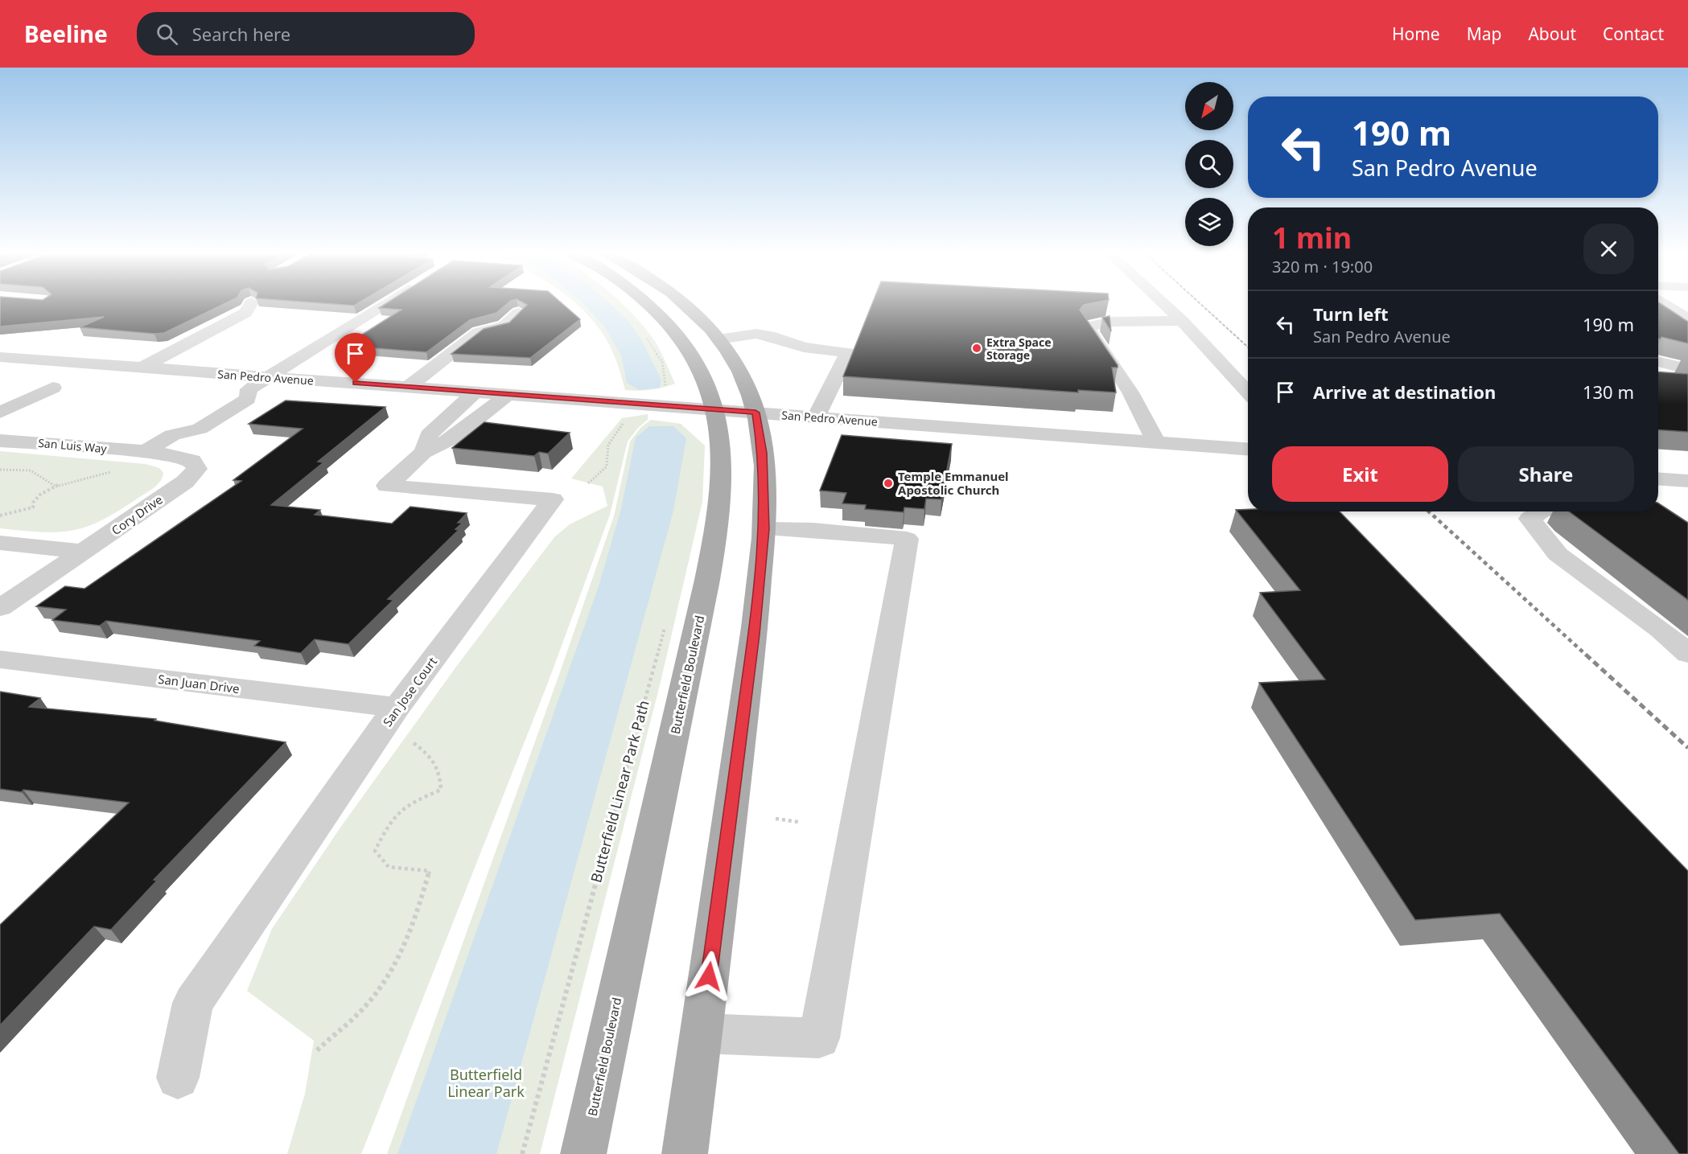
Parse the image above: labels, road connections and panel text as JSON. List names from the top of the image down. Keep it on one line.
{"streets":{"main road":["Butterfield Boulevard"],"street":["San Pedro Avenue","San Luis Way","Cory Drive","San Juan Drive","San Jose Court"],"path":["Butterfield Linear Park Path"]},"crossings":[["San Pedro Avenue","Butterfield Boulevard"],["San Pedro Avenue","San Jose Court"],["San Luis Way","Cory Drive"],["San Juan Drive","San Jose Court"]],"parks":["Butterfield Linear Park"],"places":["Extra Space Storage","Temple Emmanuel Apostolic Church"],"north":"bottom left","page":{"header":"Beeline","search":"Search here","nav":["Home","Map","About","Contact"],"turn":["190 m","San Pedro Avenue"],"heading":["1 min","320 m · 19:00"],"list":[{"name":"Turn left","note":"San Pedro Avenue","value":"190 m"},{"name":"Arrive at destination","value":"130 m"}],"buttons":["Exit","Share"]}}
